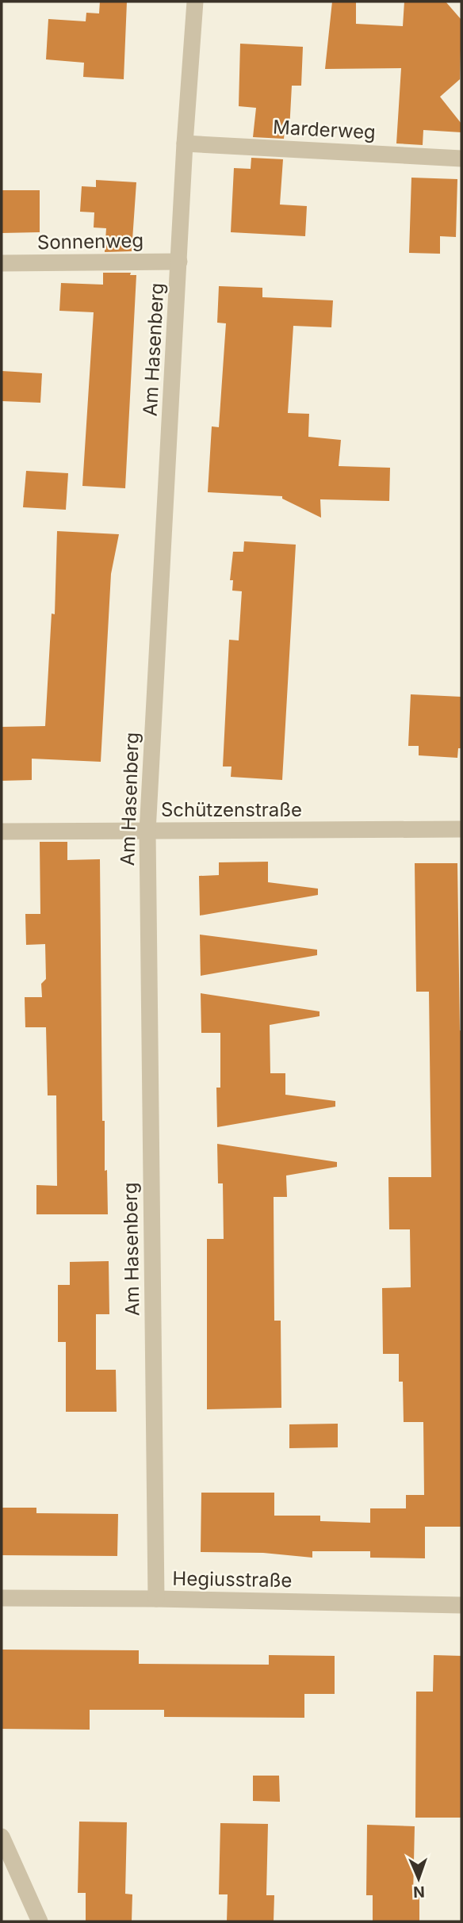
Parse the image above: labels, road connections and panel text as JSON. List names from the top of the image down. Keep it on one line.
{"streets":{"street":["Marderweg","Sonnenweg","Am Hasenberg","Schützenstraße","Hegiusstraße"]},"crossings":[["Marderweg","Am Hasenberg"],["Sonnenweg","Am Hasenberg"],["Am Hasenberg","Schützenstraße"],["Am Hasenberg","Hegiusstraße"]],"north":"bottom"}
